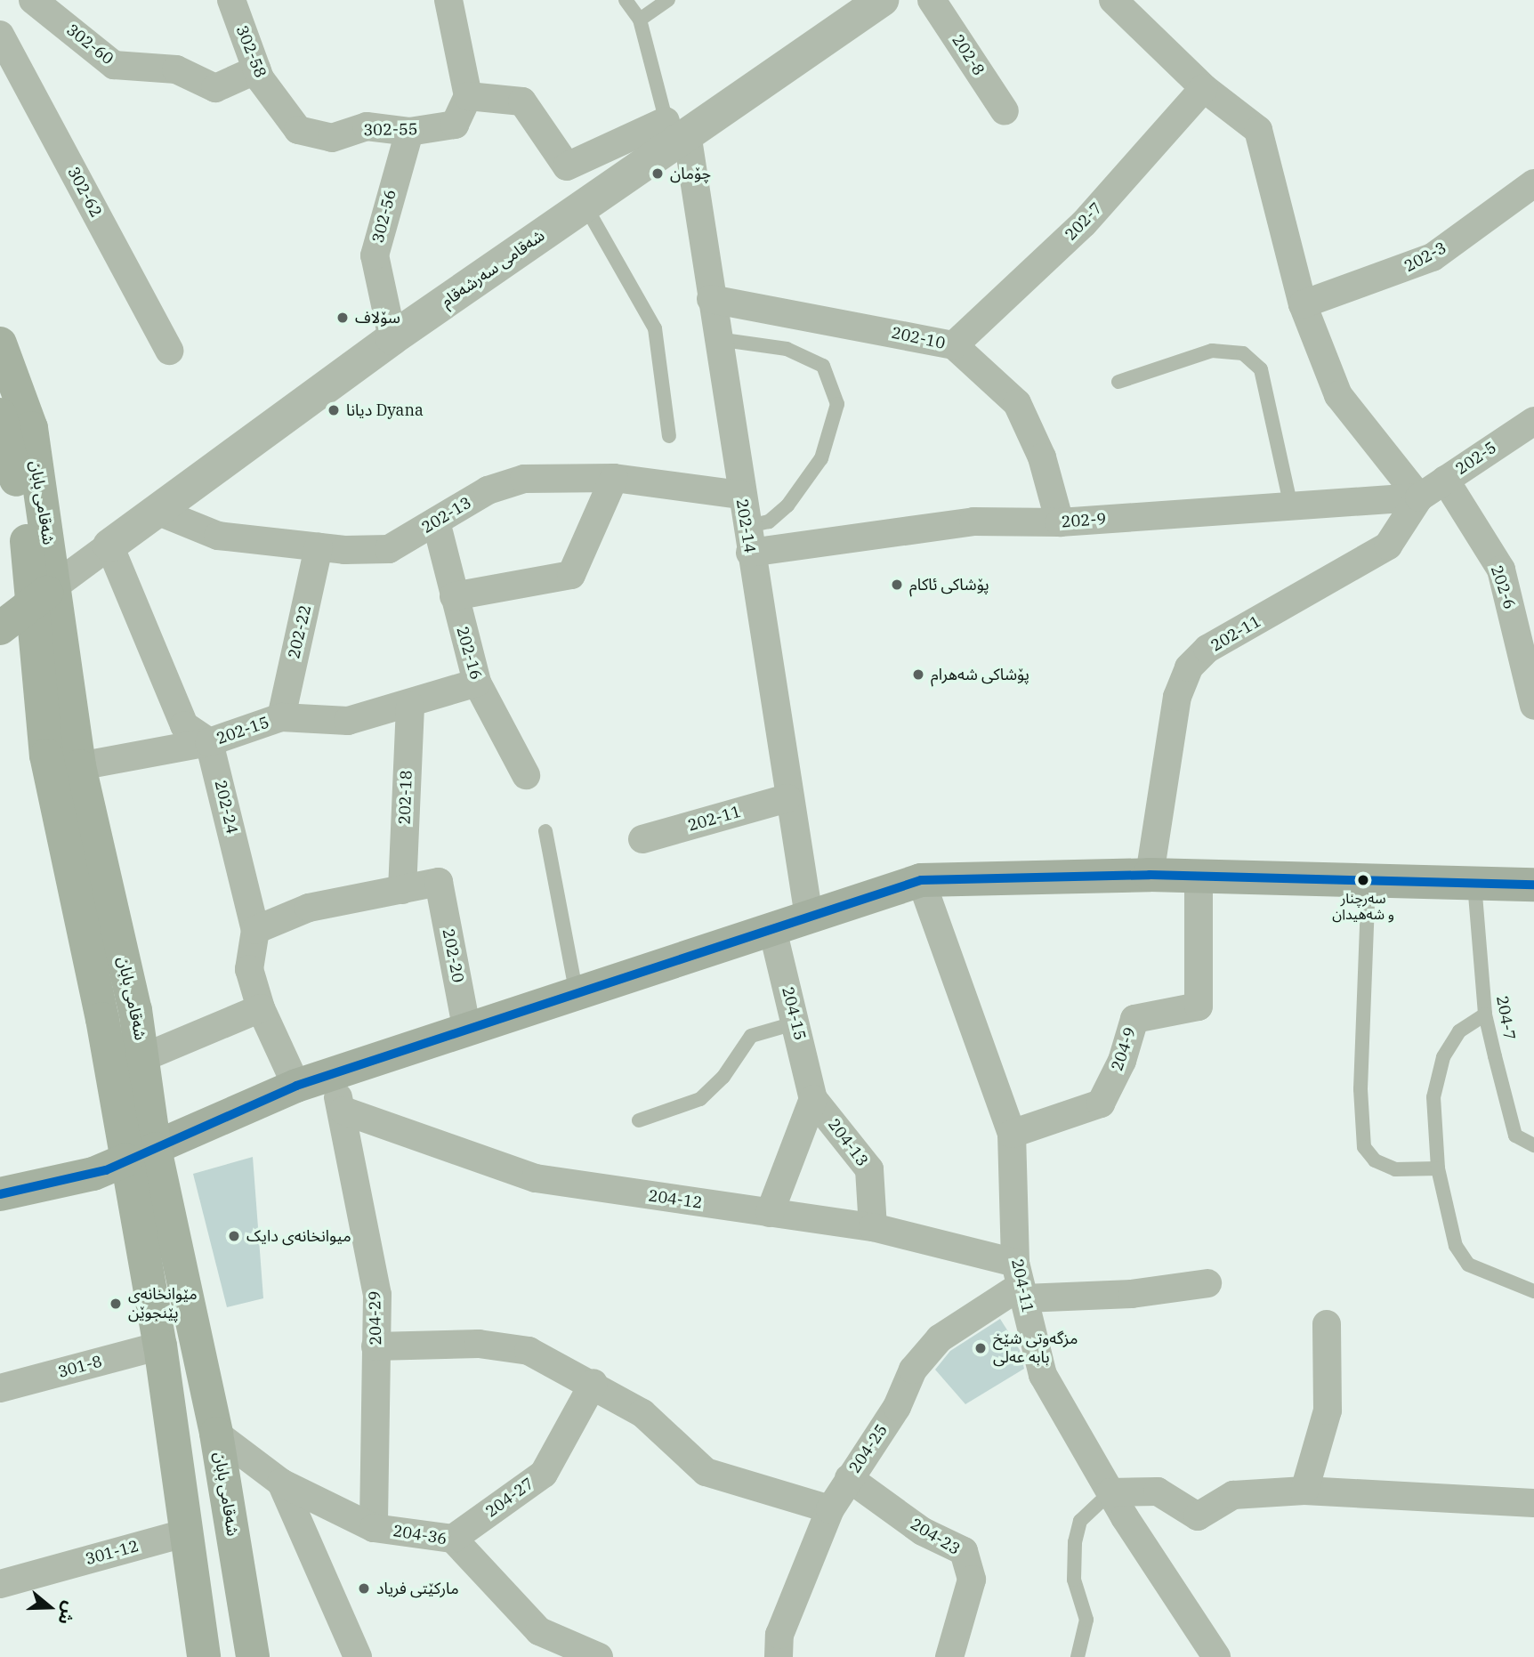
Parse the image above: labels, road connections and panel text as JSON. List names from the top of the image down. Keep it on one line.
{"streets":{"main road":["شەقامی بابان"],"street":["302-60","302-58","202-8","302-55","302-62","302-56","202-7","202-3","شەقامی سەرشەقام","202-10","202-5","202-13","202-9","202-14","202-6","202-22","202-11","202-16","202-15","202-18","202-24","202-20","204-15","204-9","204-13","204-12","204-11","204-29","301-8","204-25","204-27","204-36","204-23","301-12"],"lane":["204-7"]},"crossings":[["302-60","302-58"],["302-58","302-55"],["302-55","302-56"],["302-56","شەقامی سەرشەقام"],["202-7","202-10"],["شەقامی سەرشەقام","202-13"],["شەقامی سەرشەقام","202-14"],["202-10","202-9"],["202-10","202-14"],["202-5","202-9"],["202-5","202-6"],["202-5","202-11"],["شەقامی بابان","202-15"],["شەقامی بابان","204-36"],["202-13","202-14"],["202-13","202-22"],["202-13","202-16"],["202-9","202-14"],["202-9","202-11"],["202-14","202-11"],["202-22","202-15"],["202-16","202-15"],["202-15","202-18"],["202-15","202-24"],["202-18","202-20"],["204-15","204-13"],["204-9","204-11"],["204-13","204-12"],["204-12","204-11"],["204-12","204-29"],["204-12","204-25"],["204-11","204-25"],["204-29","204-36"],["204-25","204-23"],["204-27","204-36"]],"places":["چۆمان","سۆلاف","دیانا Dyana","پۆشاکی ئاکام","پۆشاکی شەھرام","سەرچنار و شەهیدان","میوانخانەی دایک","مێوانخانەی پێنجوێن","مزگەوتی شێخ بابە عەلی","مارکێتی فریاد"],"north":"right"}
